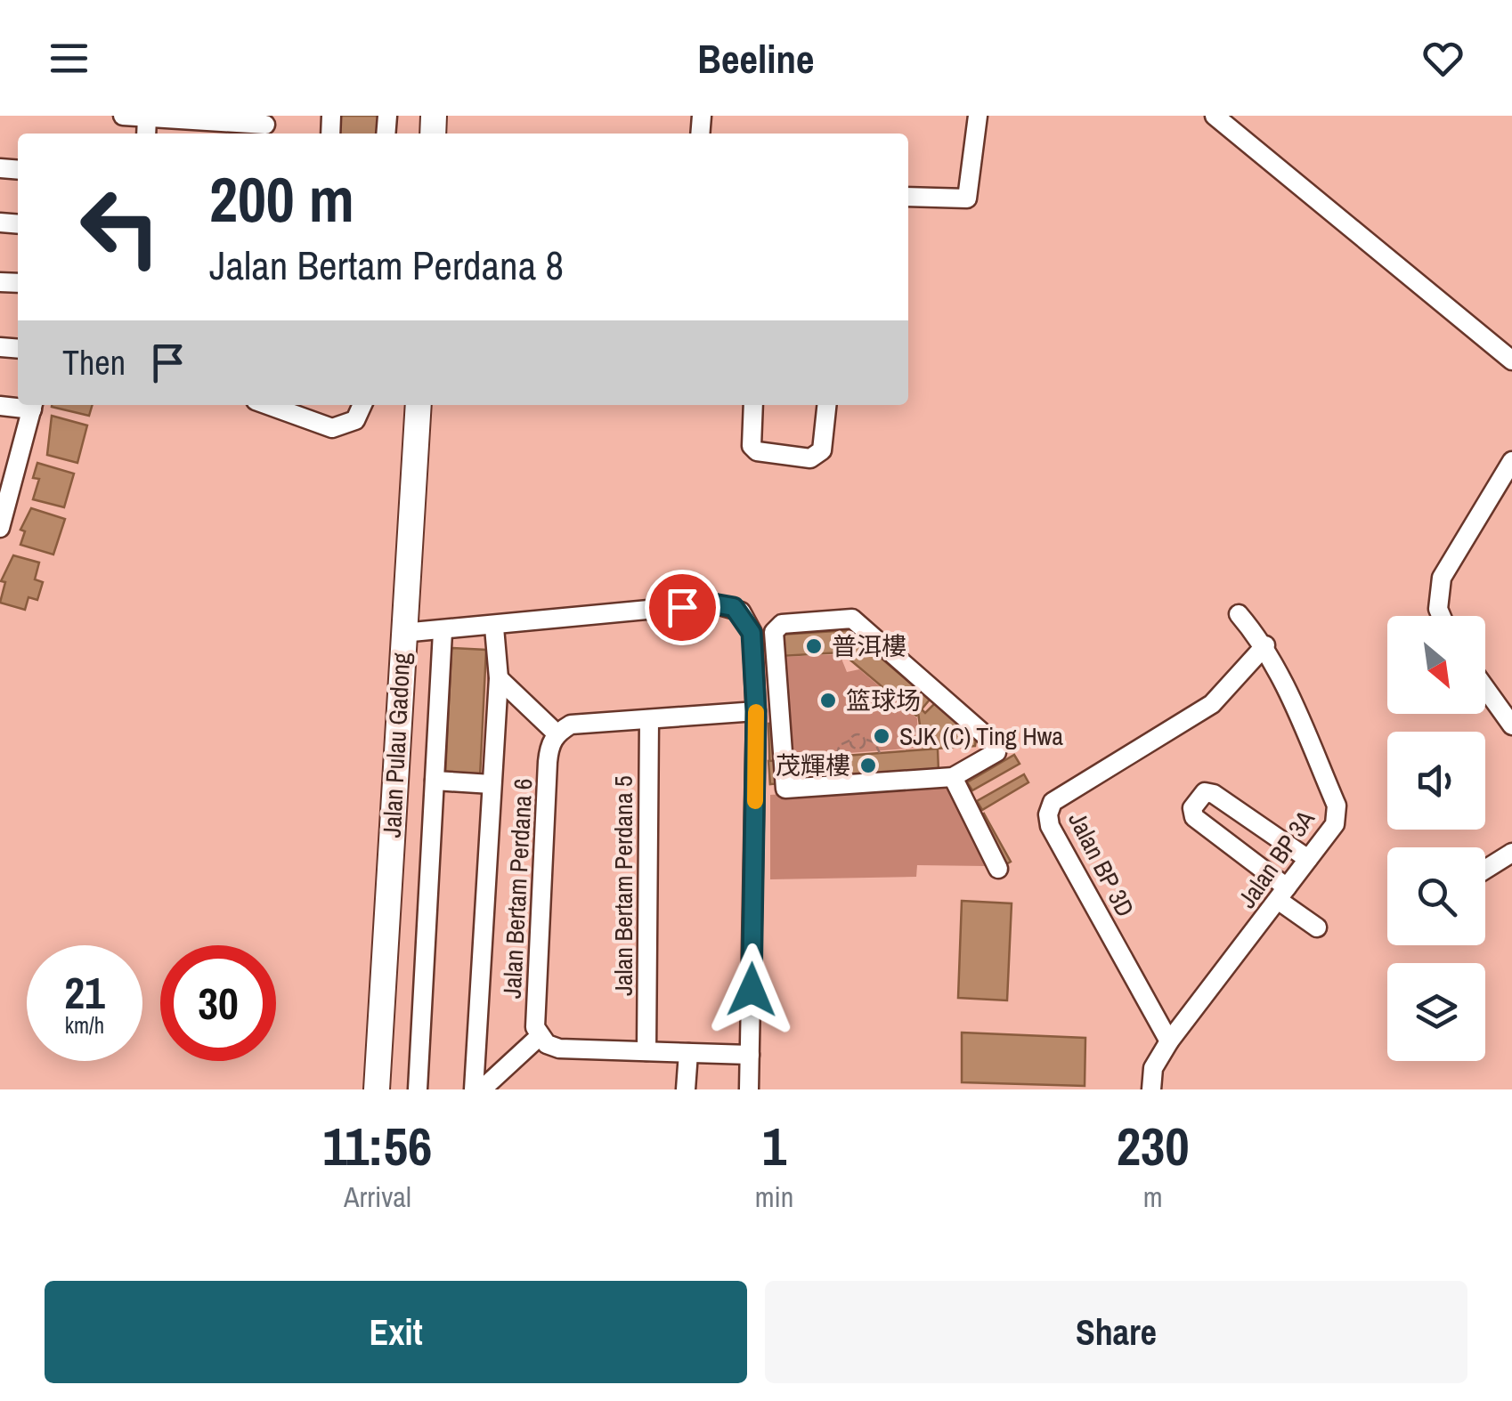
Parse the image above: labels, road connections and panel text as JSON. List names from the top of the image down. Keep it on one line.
{"streets":{"main road":["Jalan Pulau Gadong"],"street":["Jalan BP 3A","Jalan BP 3D","Jalan Bertam Perdana 5","Jalan Bertam Perdana 6"]},"crossings":[["Jalan BP 3A","Jalan BP 3D"]],"places":["普洱樓","篮球场","SJK (C) Ting Hwa","茂輝樓"],"north":"bottom right","page":{"header":"Beeline","turn":["200 m","Jalan Bertam Perdana 8"],"then":"Then","speed":"21 km/h","limit":"30","eta":["11:56","Arrival","1","min","230","m"],"buttons":["Exit","Share"]}}
